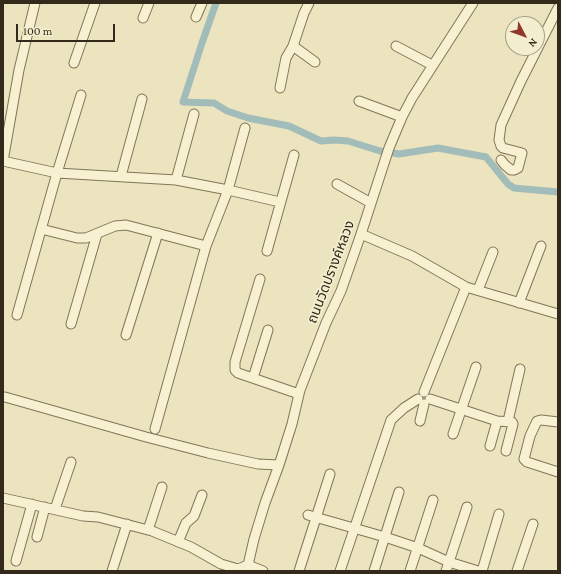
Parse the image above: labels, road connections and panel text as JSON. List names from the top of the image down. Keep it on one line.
{"streets":{"street":["ถนนวัดปรางค์หลวง"]},"scale_bar":"100 m","north":"bottom right"}
